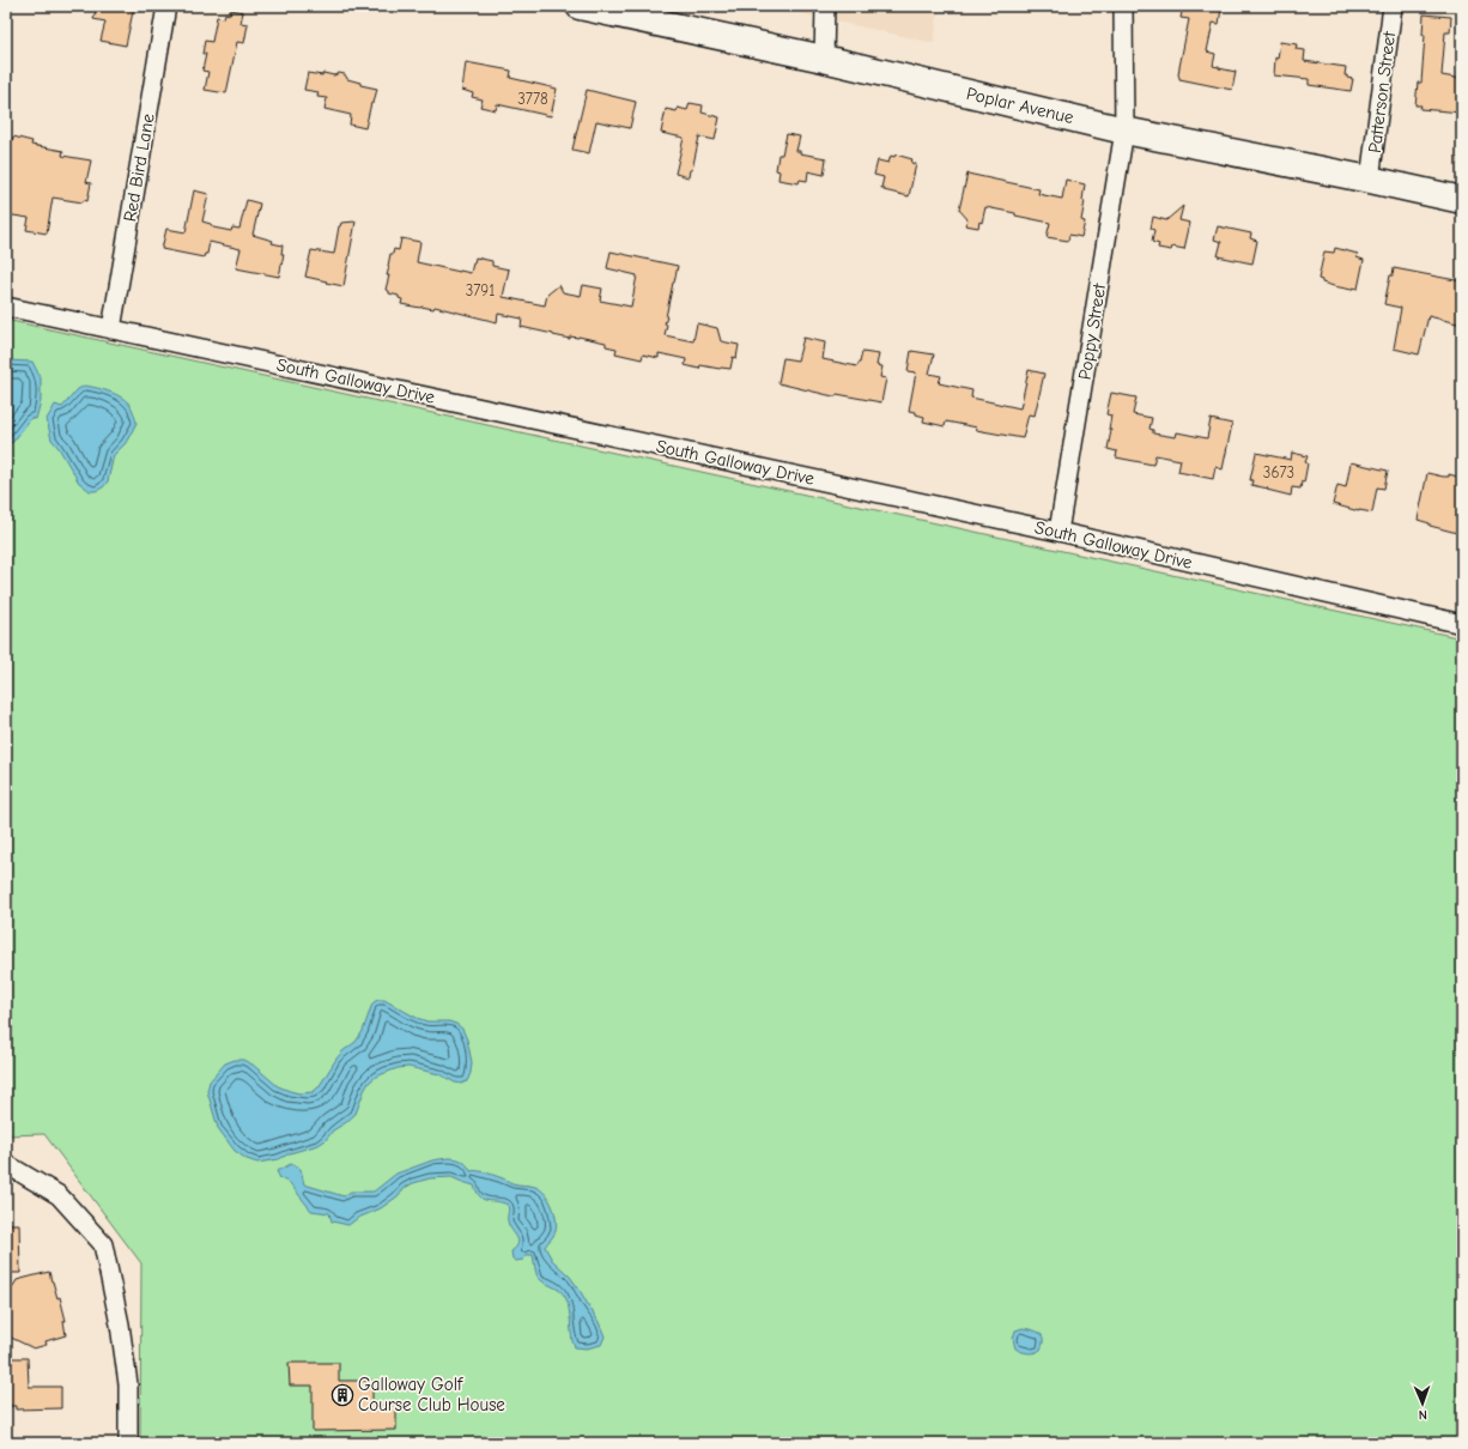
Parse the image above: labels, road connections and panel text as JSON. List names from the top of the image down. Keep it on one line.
{"streets":{"main road":["Poplar Avenue"],"street":["Patterson Street","Red Bird Lane","Poppy Street","South Galloway Drive"]},"crossings":[["Patterson Street","Poplar Avenue"],["Poplar Avenue","Poppy Street"],["Red Bird Lane","South Galloway Drive"],["Poppy Street","South Galloway Drive"]],"places":{"building":["Galloway Golf Course Club House"]},"house_numbers":["3778","3791","3673"],"north":"bottom"}
